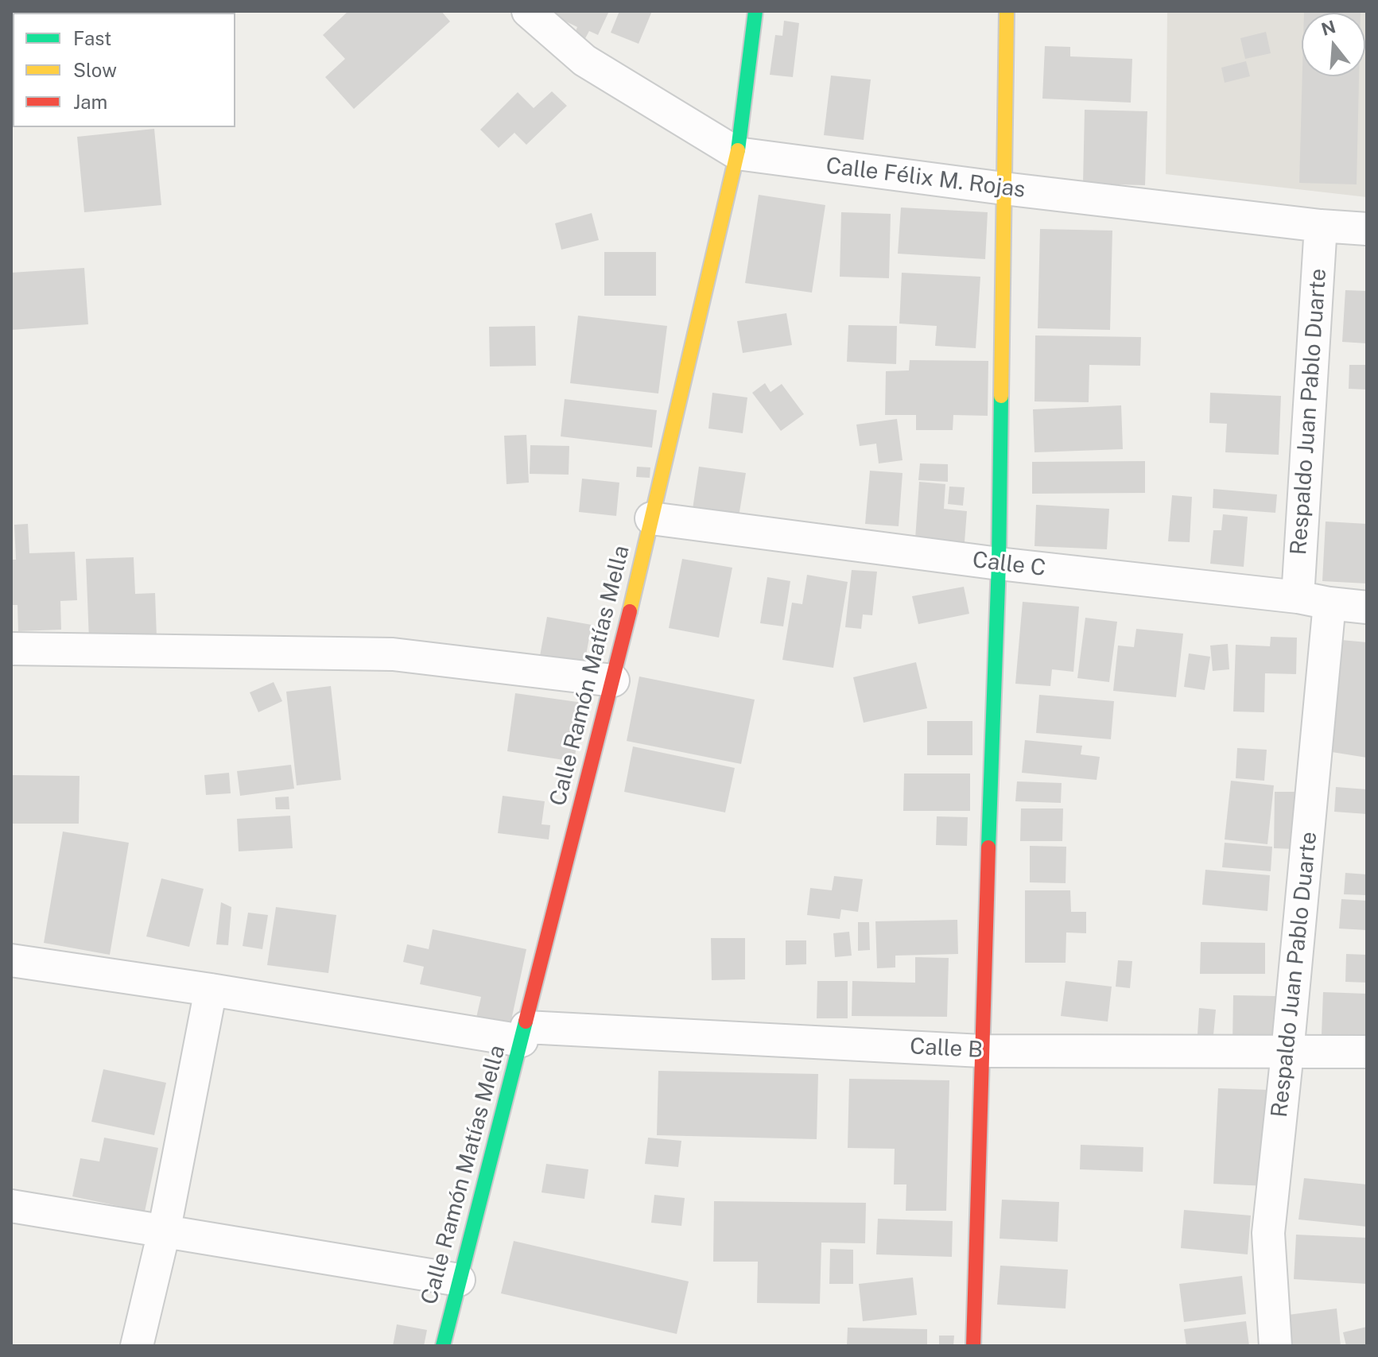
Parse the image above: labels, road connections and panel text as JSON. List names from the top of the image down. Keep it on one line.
{"streets":{"street":["Calle Félix M. Rojas","Respaldo Juan Pablo Duarte","Calle C","Calle Ramón Matías Mella","Calle B"]},"crossings":[["Calle Félix M. Rojas","Respaldo Juan Pablo Duarte"],["Calle Félix M. Rojas","Calle Ramón Matías Mella"],["Respaldo Juan Pablo Duarte","Calle C"],["Respaldo Juan Pablo Duarte","Calle B"],["Calle C","Calle Ramón Matías Mella"],["Calle Ramón Matías Mella","Calle B"]],"legend":["Fast","Slow","Jam"],"north":"top"}
